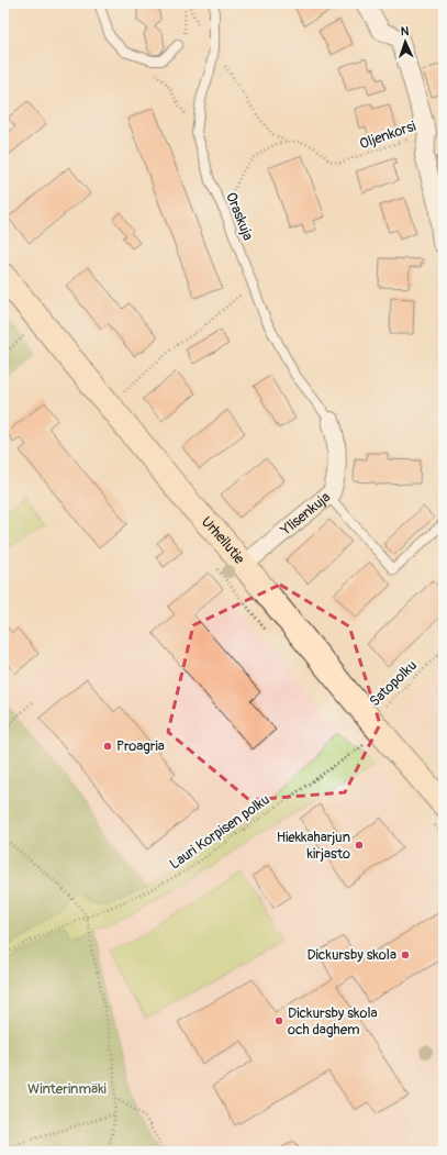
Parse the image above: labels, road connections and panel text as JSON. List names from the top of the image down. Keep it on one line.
{"streets":{"main road":["Urheilutie"],"street":["Ylisenkuja"],"lane":["Oraskuja"],"path":["Oljenkorsi","Satopolku","Lauri Korpisen polku"]},"crossings":[["Oraskuja","Ylisenkuja"],["Ylisenkuja","Urheilutie"],["Urheilutie","Satopolku"]],"parks":["Winterinmäki"],"places":["Proagria","Hiekkaharjun kirjasto","Dickursby skola","Dickursby skola och daghem"],"north":"top"}
